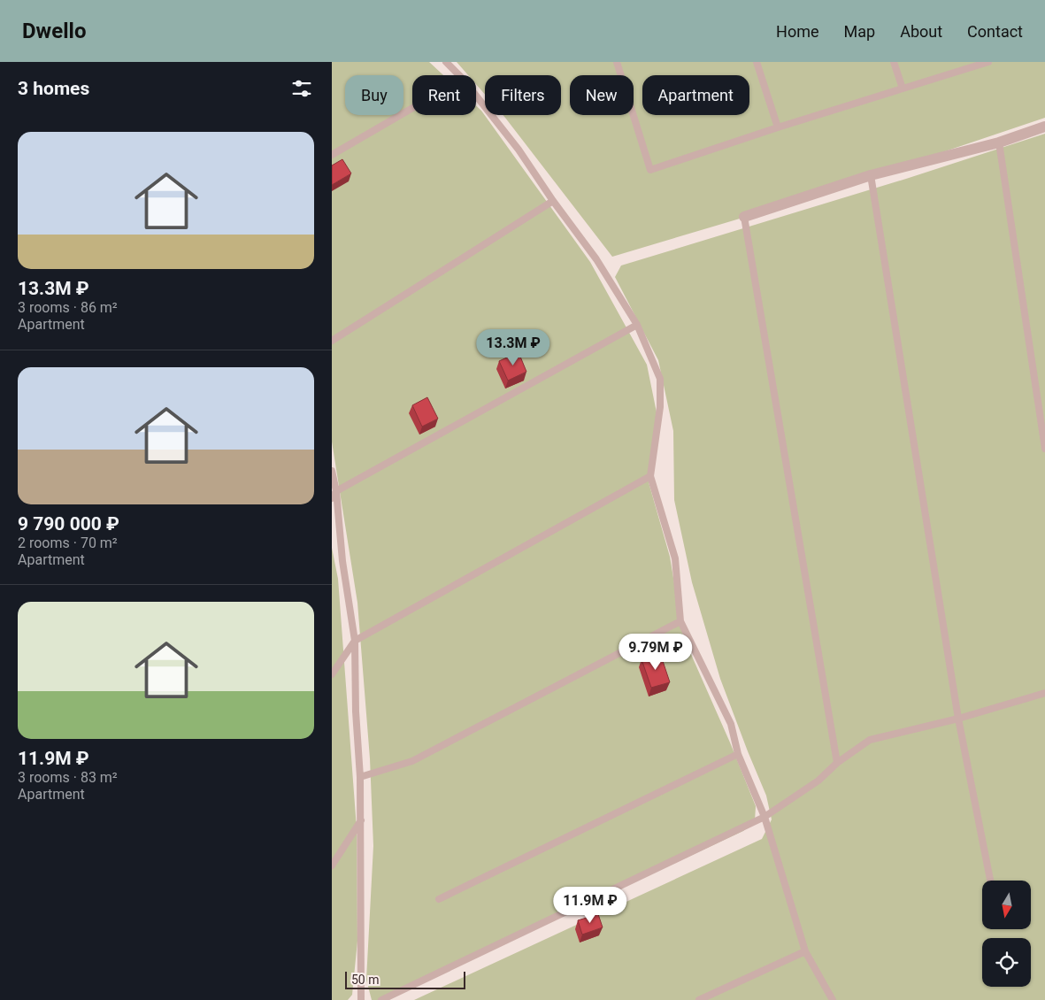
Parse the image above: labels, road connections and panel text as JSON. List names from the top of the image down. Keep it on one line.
{"scale_bar":"50 m","north":"bottom","page":{"header":"Dwello","nav":["Home","Map","About","Contact"],"heading":"3 homes","chip":["Buy","Rent","Filters","New","Apartment"],"list":[{"name":"13.3M ₽","note":"3 rooms · 86 m² · Apartment"},{"name":"9 790 000 ₽","note":"2 rooms · 70 m² · Apartment"},{"name":"11.9M ₽","note":"3 rooms · 83 m² · Apartment"}],"price":["13.3M ₽","9.79M ₽","11.9M ₽"],"scale":"50 m"}}
